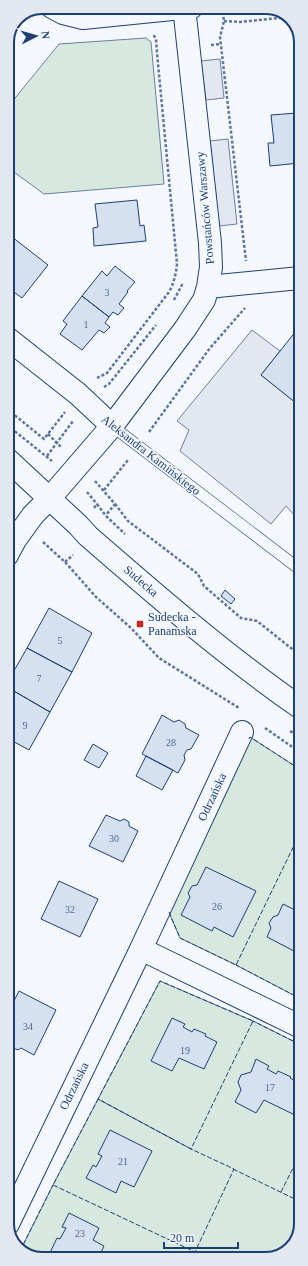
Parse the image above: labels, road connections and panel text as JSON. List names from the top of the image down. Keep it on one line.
{"streets":{"street":["Powstańców Warszawy","Aleksandra Kamińskiego","Sudecka","Odrzańska"]},"crossings":[["Powstańców Warszawy","Aleksandra Kamińskiego"],["Powstańców Warszawy","Sudecka"]],"places":{"transit":["Sudecka - Panamska"]},"house_numbers":["3","1","5","7","9","28","30","26","32","34","19","17","21","23"],"scale_bar":"20 m","north":"right"}
